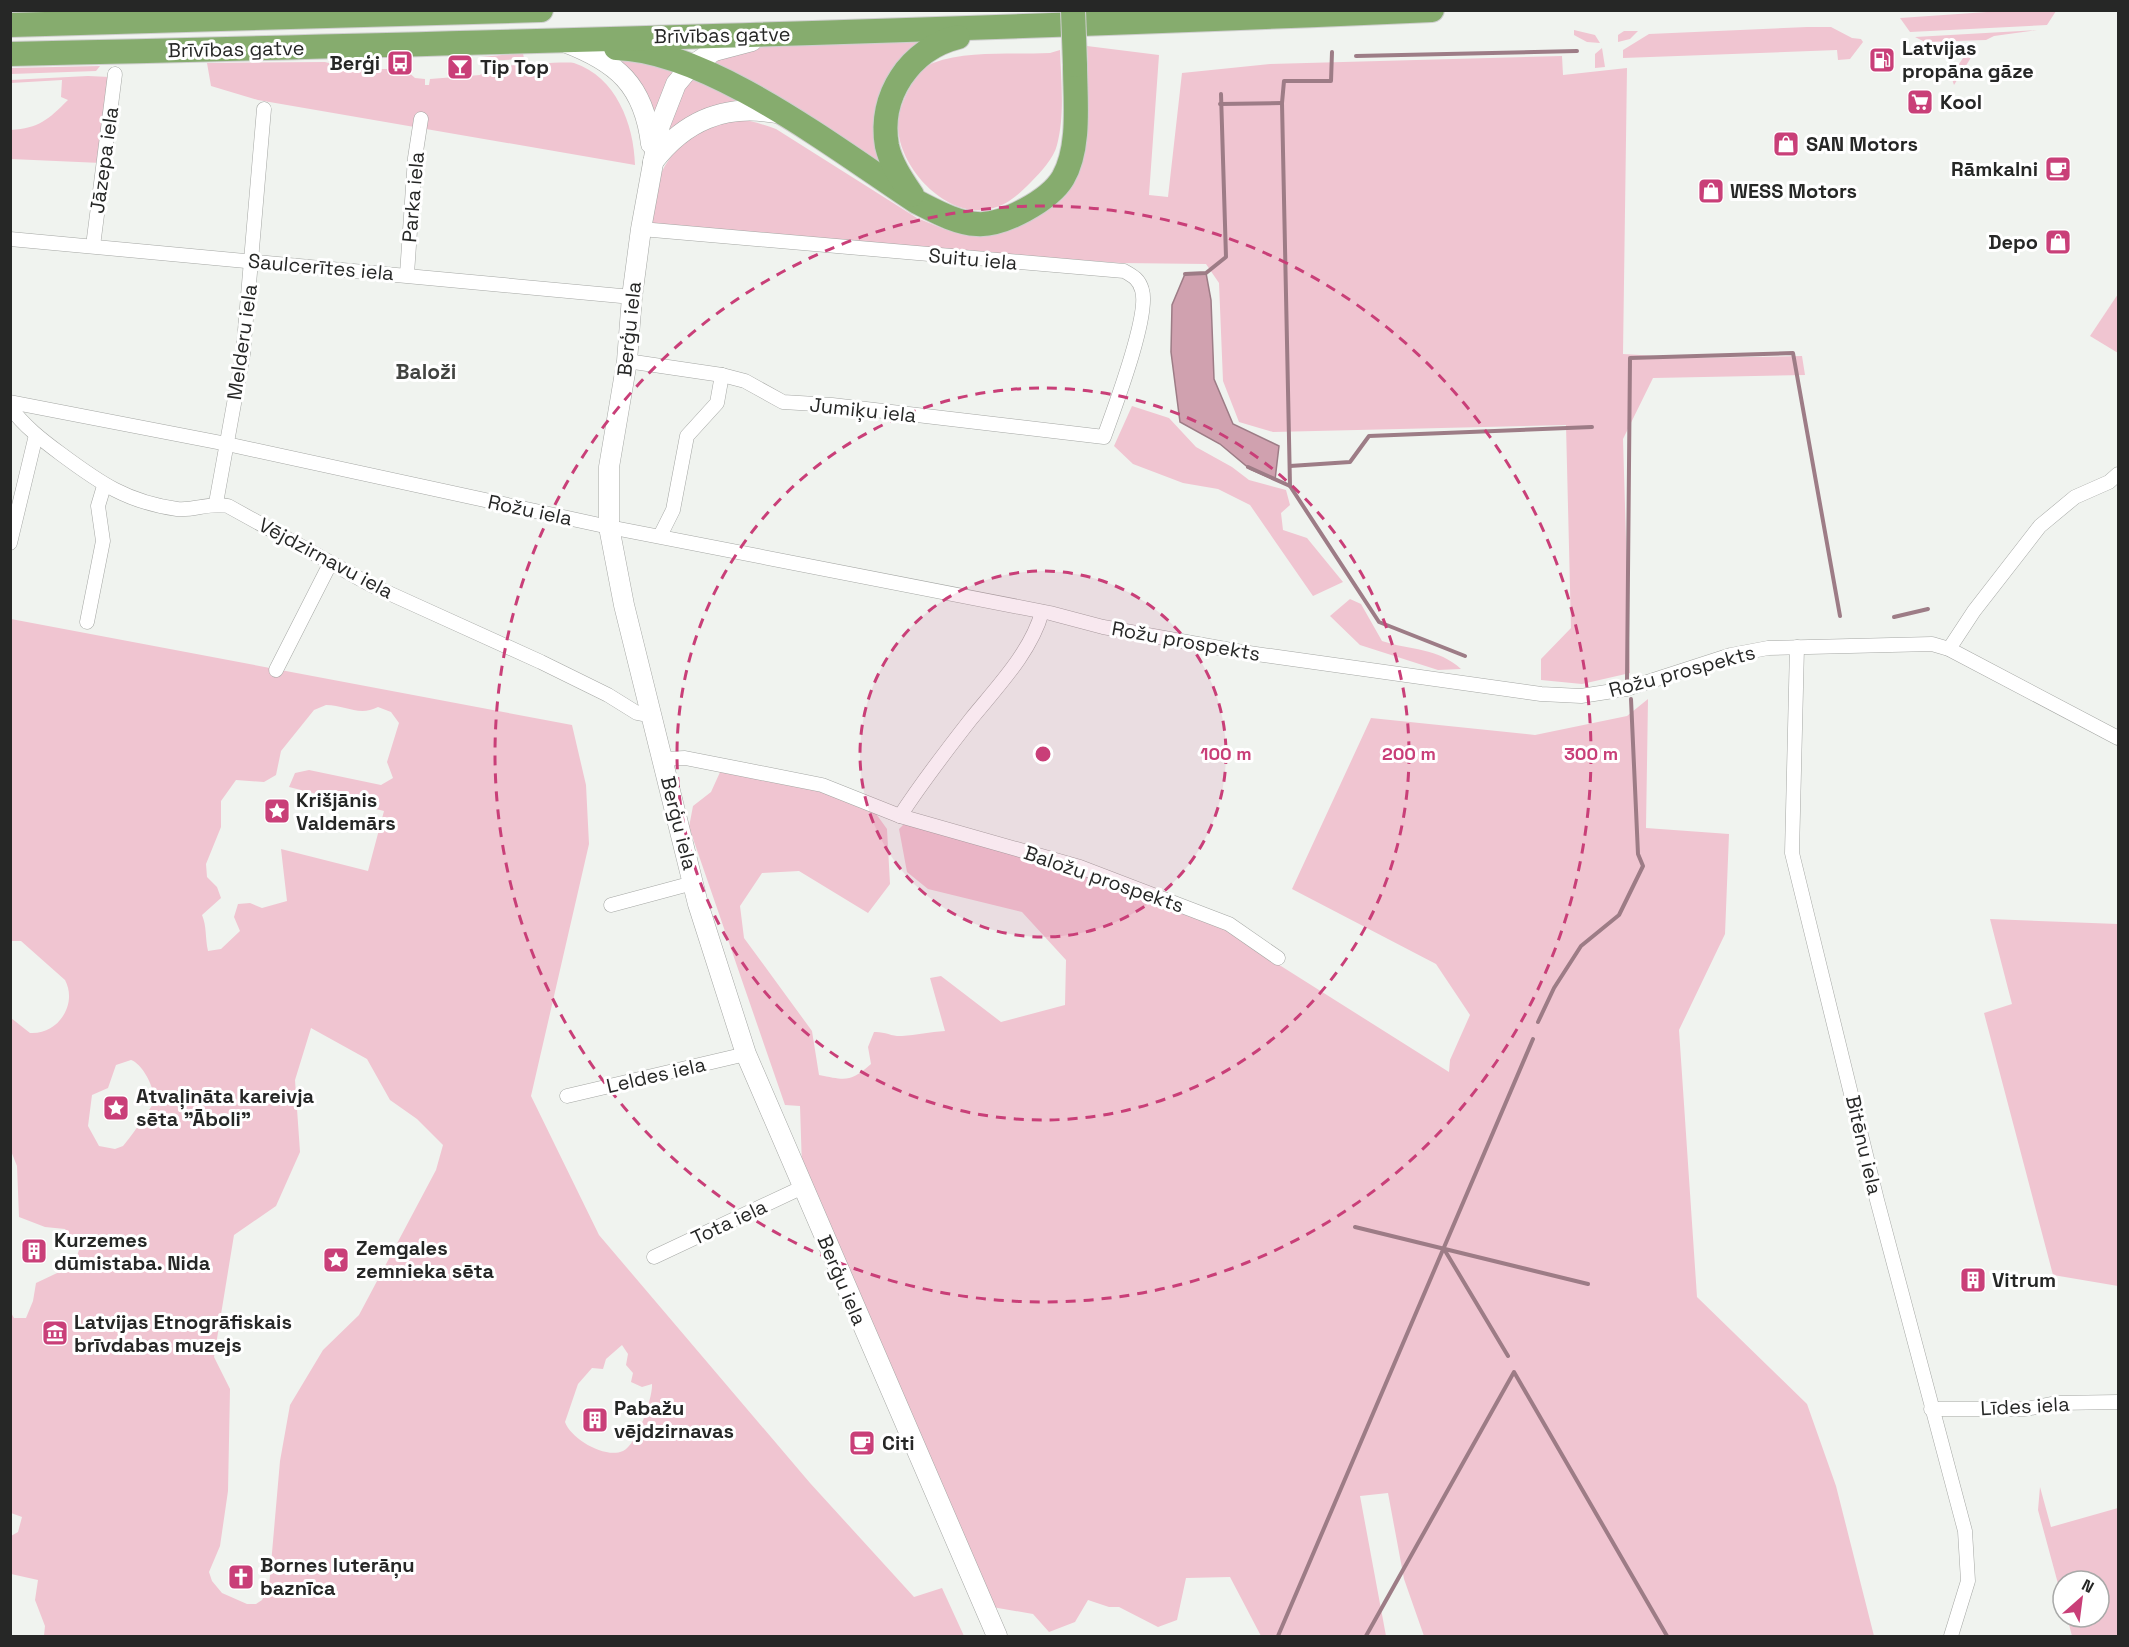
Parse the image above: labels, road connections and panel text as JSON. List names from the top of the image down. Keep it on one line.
{"streets":{"highway":["Brīvības gatve"],"main road":["Berģu iela"],"street":["Jāzepa iela","Parka iela","Suitu iela","Saulcerītes iela","Melderu iela","Jumiķu iela","Rožu iela","Vējdzirnavu iela","Rožu prospekts","Baložu prospekts","Leldes iela","Bitēnu iela","Tota iela","Līdes iela"]},"crossings":[["Brīvības gatve","Berģu iela"],["Jāzepa iela","Saulcerītes iela"],["Parka iela","Saulcerītes iela"],["Suitu iela","Berģu iela"],["Suitu iela","Jumiķu iela"],["Saulcerītes iela","Berģu iela"],["Saulcerītes iela","Melderu iela"],["Berģu iela","Jumiķu iela"],["Berģu iela","Rožu iela"],["Berģu iela","Vējdzirnavu iela"],["Berģu iela","Leldes iela"],["Berģu iela","Tota iela"],["Melderu iela","Rožu iela"],["Melderu iela","Vējdzirnavu iela"],["Rožu iela","Rožu prospekts"],["Rožu prospekts","Bitēnu iela"],["Bitēnu iela","Līdes iela"]],"districts":["Baloži"],"places":{"fuel station":["Latvijas propāna gāze"],"bus stop":["Berģi"],"bar":["Tip Top"],"supermarket":["Kool"],"shop":["SAN Motors","WESS Motors","Depo"],"cafe":["Rāmkalni","Citi"],"place":["Krišjānis Valdemārs","Atvaļināta kareivja sēta \"Āboli\"","Zemgales zemnieka sēta"],"building":["Kurzemes dūmistaba. Nida","Vitrum","Pabažu vējdzirnavas"],"museum":["Latvijas Etnogrāfiskais brīvdabas muzejs"],"church":["Bornes luterāņu baznīca"]},"north":"top right","rings":["100 m","200 m","300 m"]}
